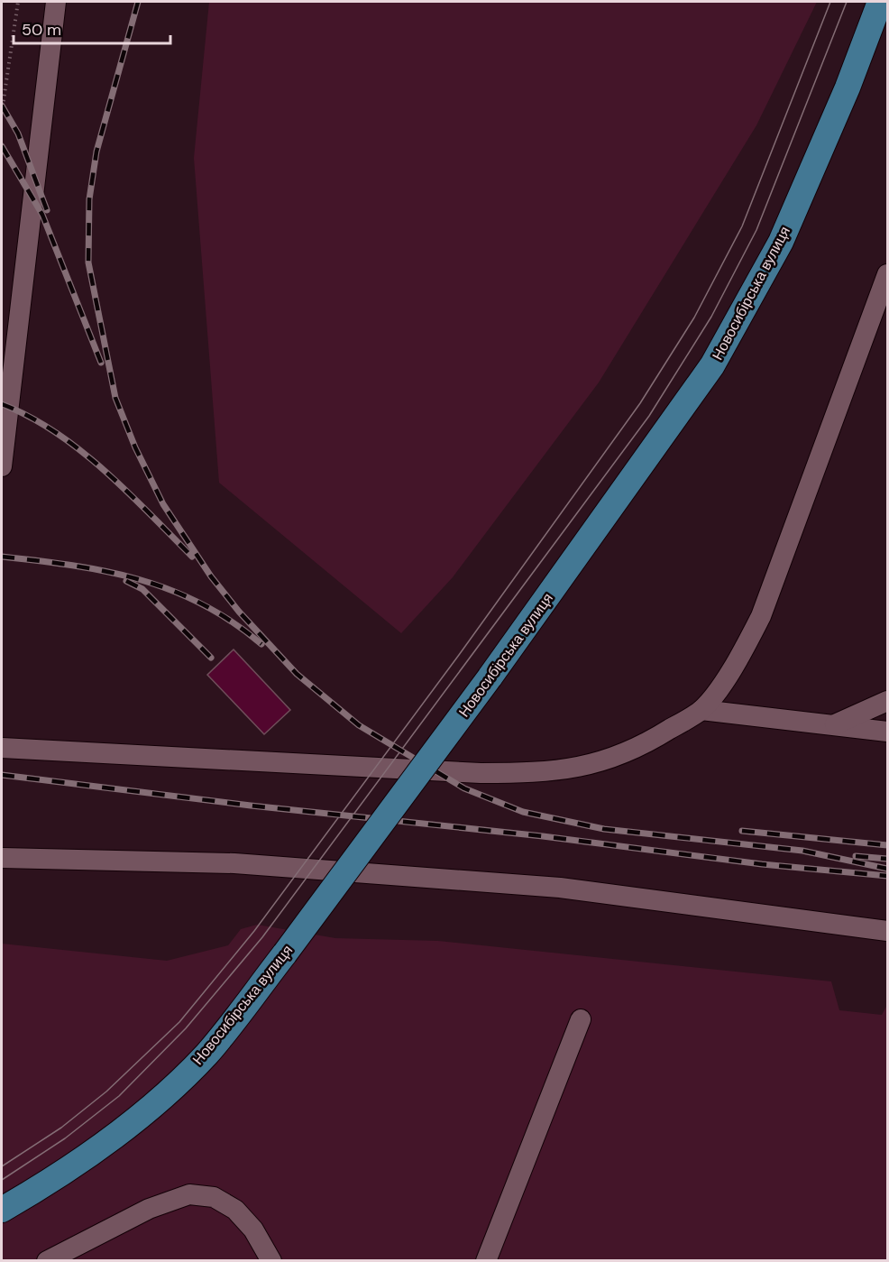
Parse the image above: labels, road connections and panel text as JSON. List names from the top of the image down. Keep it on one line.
{"streets":{"main road":["Новосибірська вулиця"]},"scale_bar":"50 m"}
